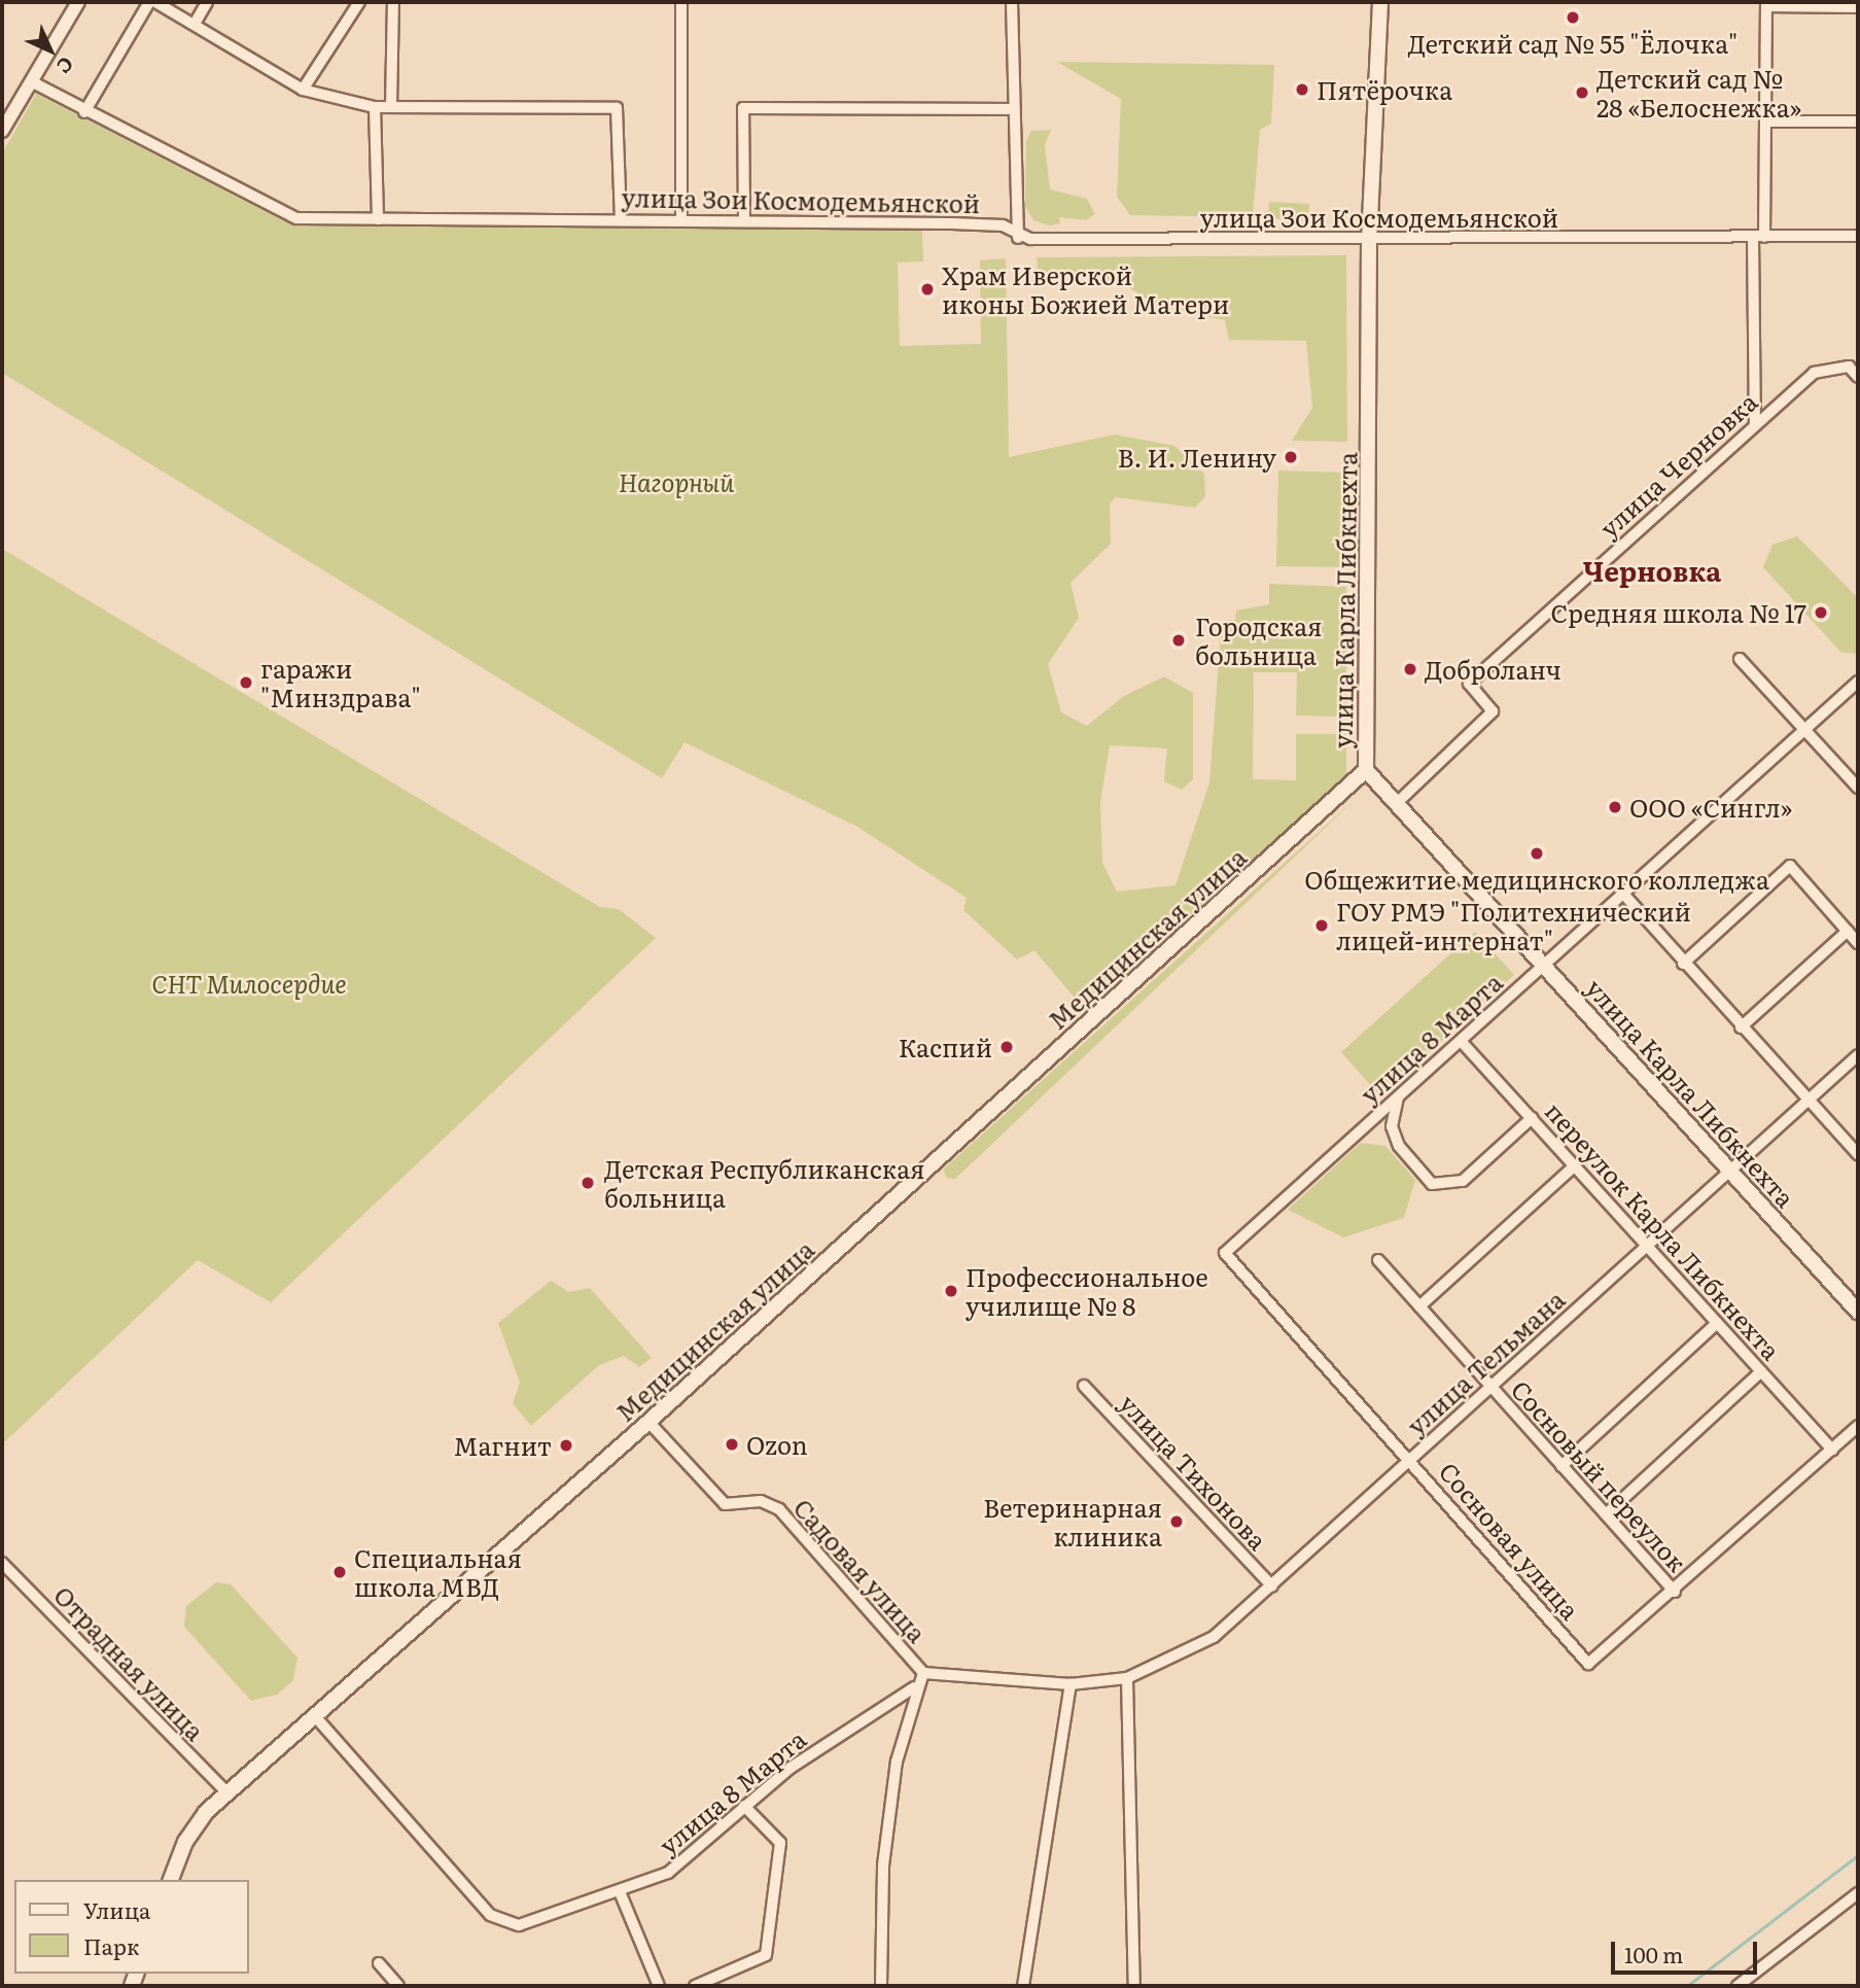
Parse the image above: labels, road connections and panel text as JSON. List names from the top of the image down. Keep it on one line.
{"streets":{"main road":["улица Карла Либкнехта","Медицинская улица"],"street":["улица Зои Космодемьянской","улица Черновка","улица 8 Марта","переулок Карла Либкнехта","улица Тельмана","улица Тихонова","Сосновый переулок","Сосновая улица","Садовая улица","Отрадная улица"]},"crossings":[["улица Зои Космодемьянской","улица Карла Либкнехта"],["улица Черновка","улица Карла Либкнехта"],["улица Карла Либкнехта","Медицинская улица"],["улица Карла Либкнехта","улица 8 Марта"],["улица Карла Либкнехта","улица Тельмана"],["Медицинская улица","улица 8 Марта"],["Медицинская улица","Садовая улица"],["Медицинская улица","Отрадная улица"],["улица 8 Марта","переулок Карла Либкнехта"],["улица 8 Марта","Сосновая улица"],["переулок Карла Либкнехта","улица Тельмана"],["улица Тельмана","улица Тихонова"],["улица Тельмана","Сосновый переулок"],["улица Тельмана","Сосновая улица"],["улица Тельмана","Садовая улица"],["Сосновый переулок","Сосновая улица"]],"districts":["Черновка"],"parks":["Нагорный","СНТ Милосердие"],"places":["Детский сад № 55 \"Ёлочка\"","Пятёрочка","Детский сад № 28 «Белоснежка»","Храм Иверской иконы Божией Матери","В. И. Ленину","Средняя школа № 17","Городская больница","Доброланч","гаражи \"Минздрава\"","ООО «Сингл»","Общежитие медицинского колледжа","ГОУ РМЭ \"Политехнический лицей-интернат\"","Каспий","Детская Республиканская больница","Профессиональное училище № 8","Ozon","Магнит","Ветеринарная клиника","Специальная школа МВД"],"legend":["Улица","Парк"],"scale_bar":"100 m","north":"bottom right"}
